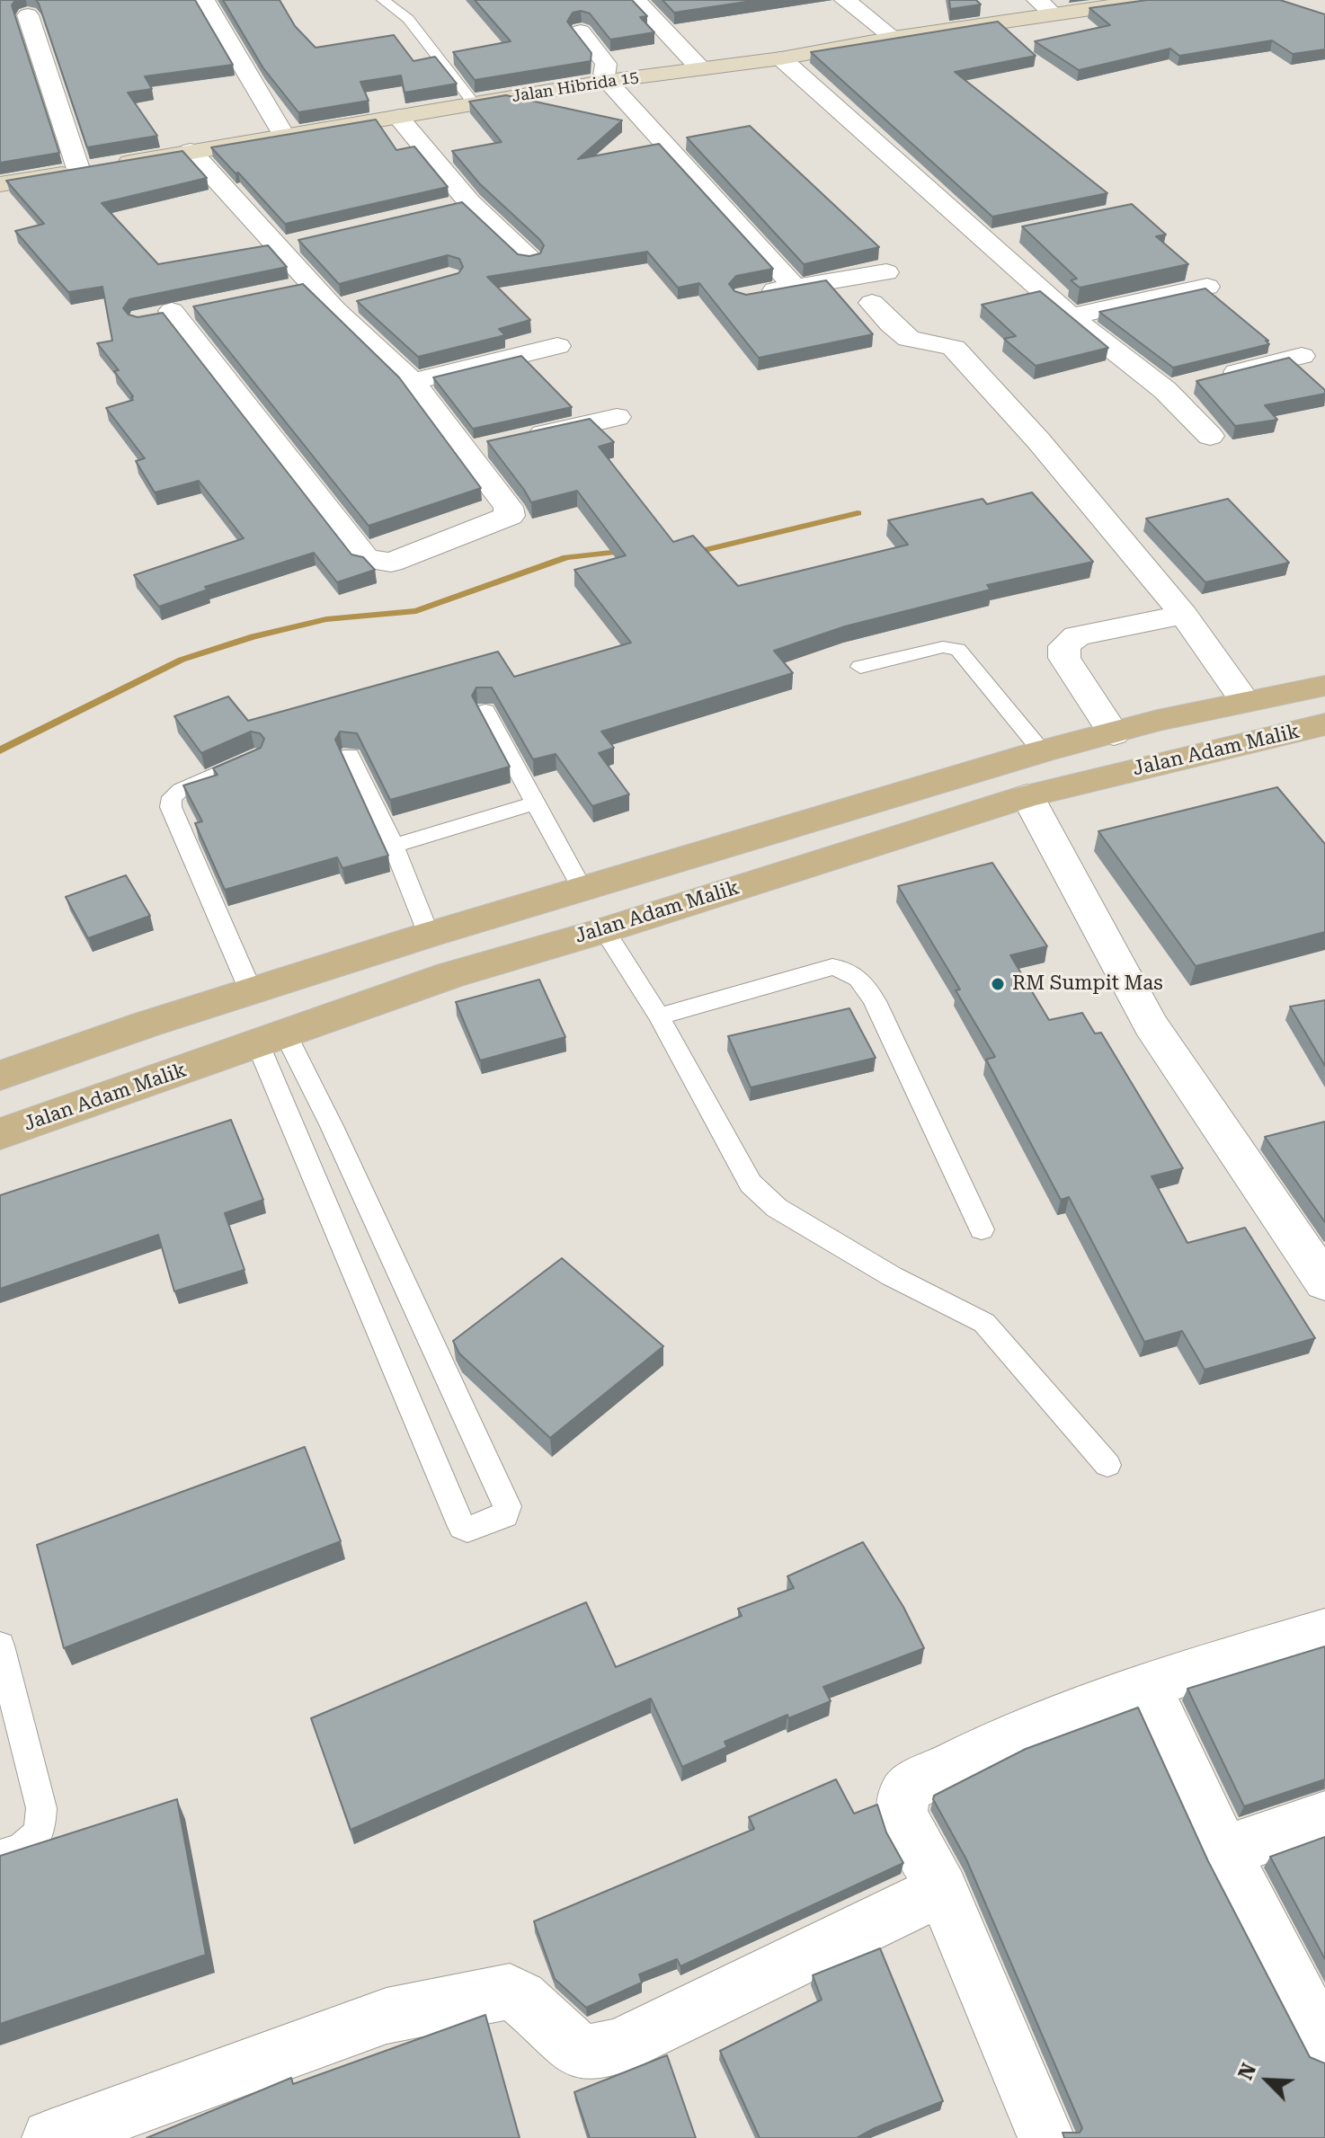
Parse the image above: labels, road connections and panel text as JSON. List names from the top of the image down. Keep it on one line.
{"streets":{"main road":["Jalan Adam Malik"],"street":["Jalan Hibrida 15"]},"places":["RM Sumpit Mas"],"north":"top left"}
